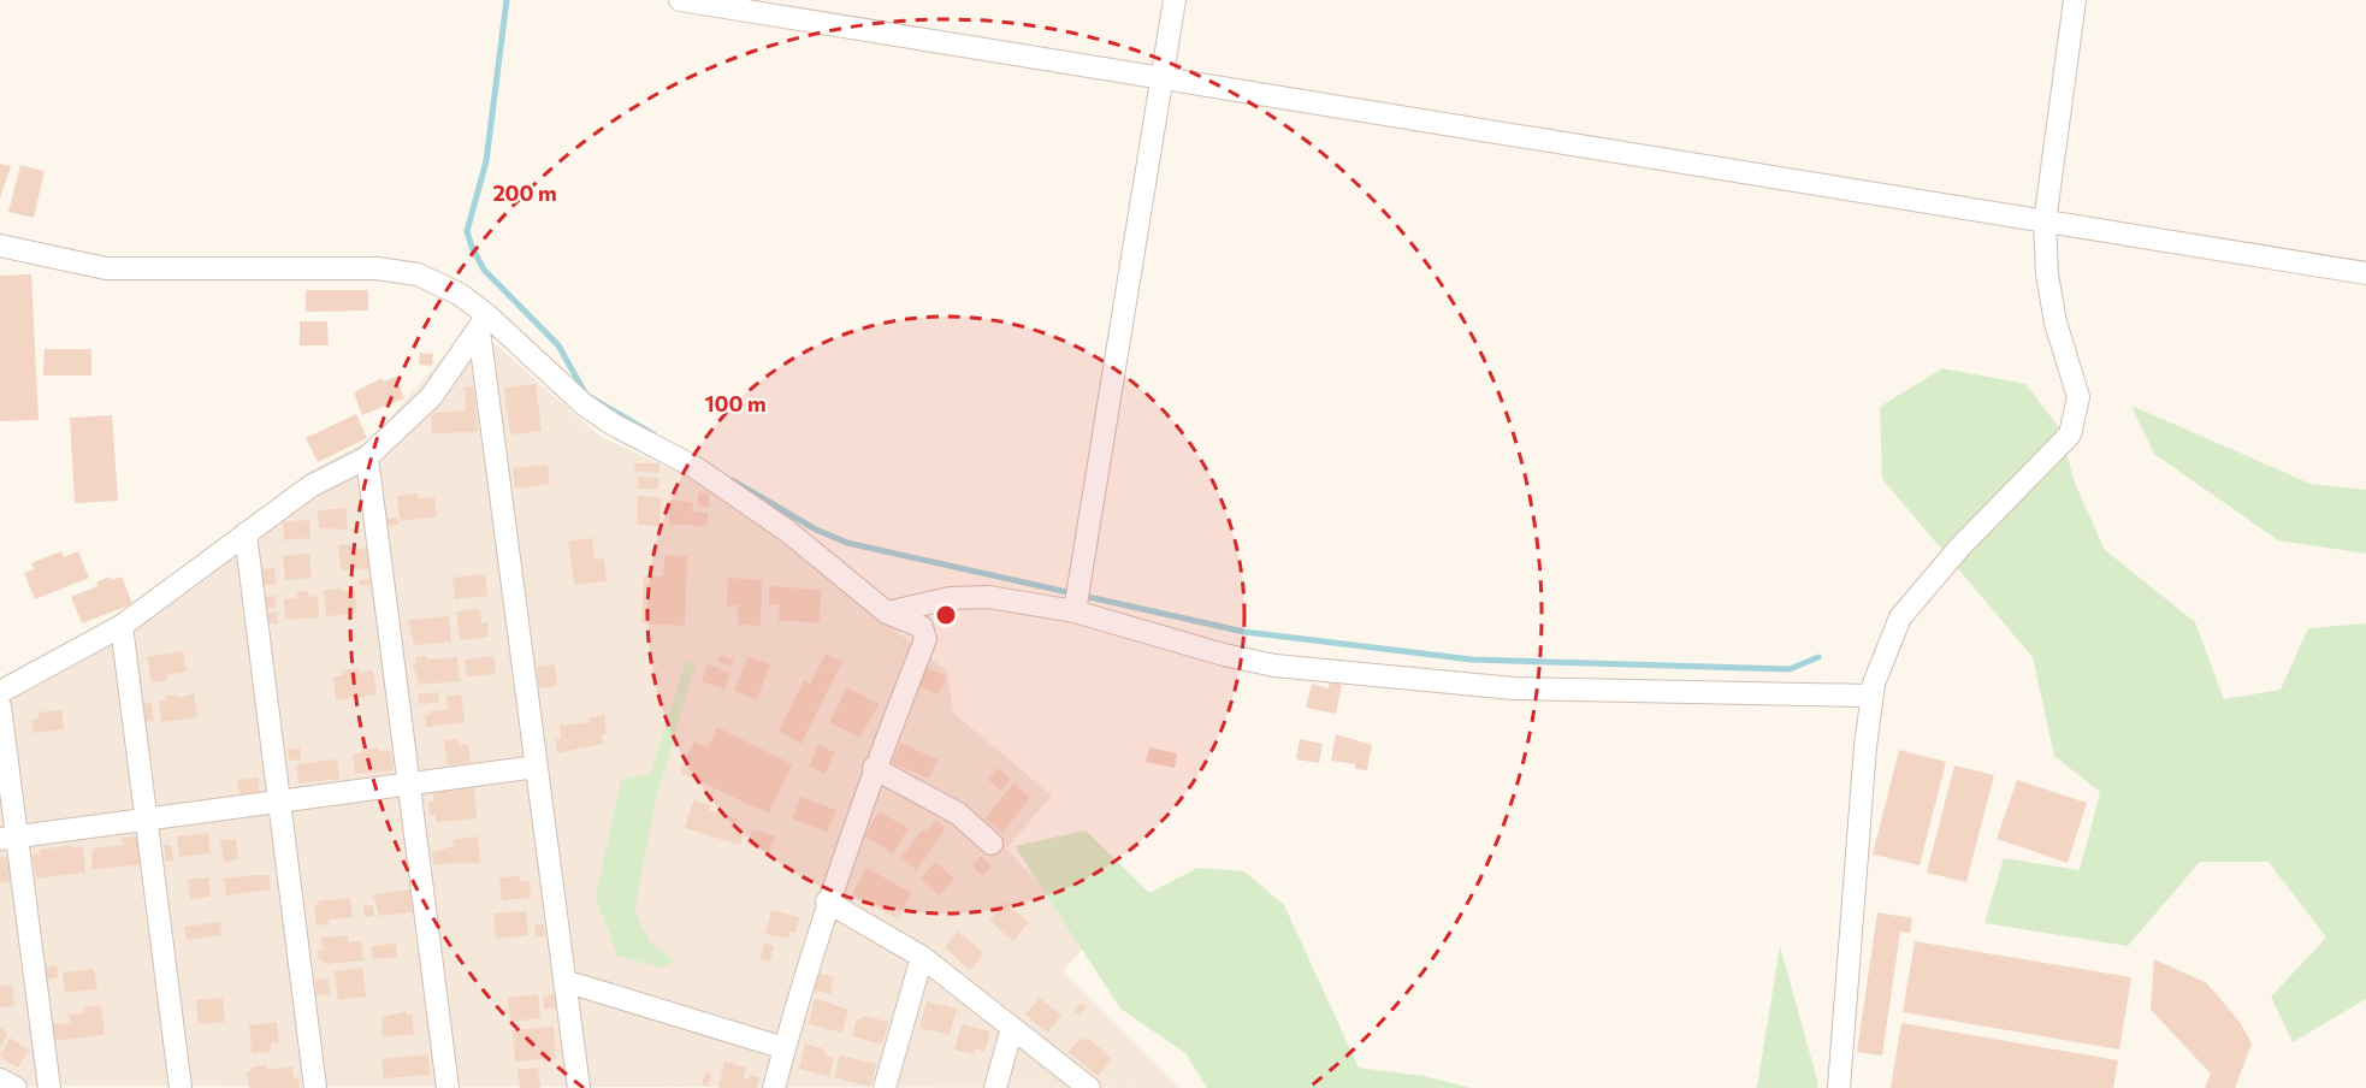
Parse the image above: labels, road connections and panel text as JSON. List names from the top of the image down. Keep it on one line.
{"rings":["200 m","100 m"]}
